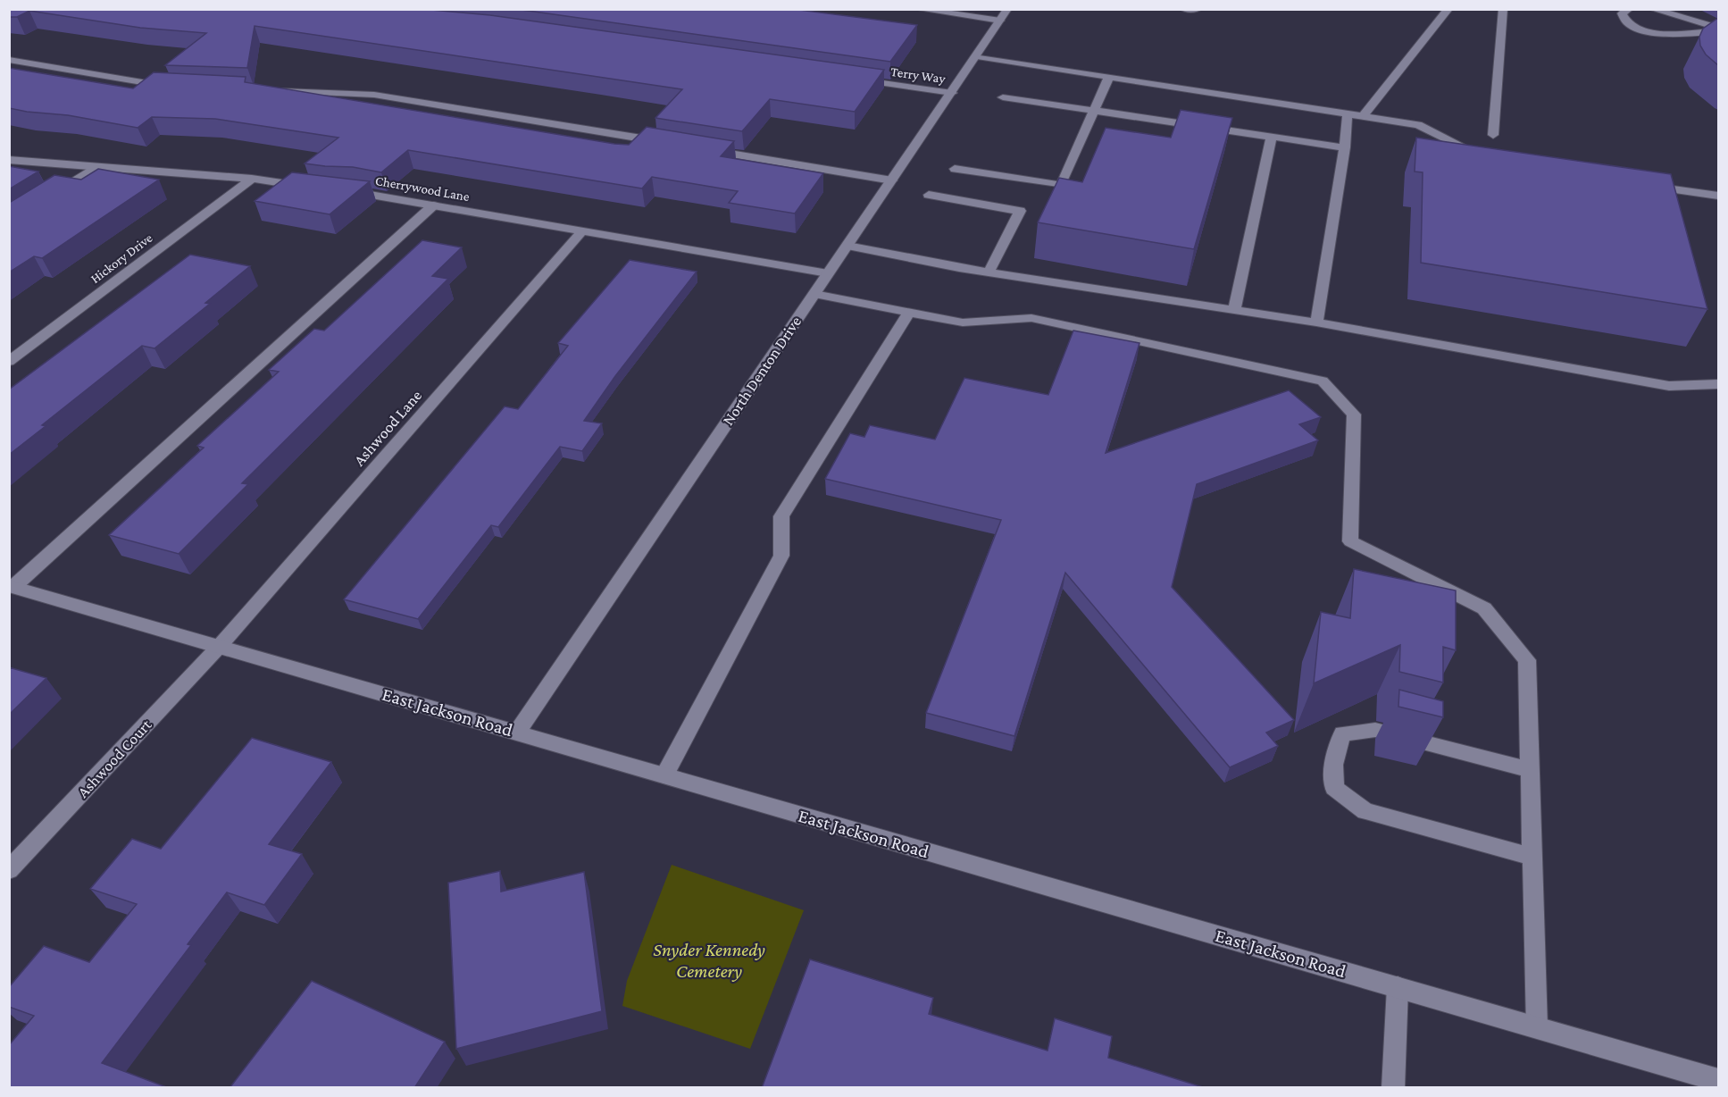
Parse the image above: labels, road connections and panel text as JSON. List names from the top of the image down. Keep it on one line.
{"streets":{"street":["Terry Way","Cherrywood Lane","Hickory Drive","North Denton Drive","Ashwood Lane","East Jackson Road","Ashwood Court"]},"crossings":[["Terry Way","North Denton Drive"],["Cherrywood Lane","North Denton Drive"],["Cherrywood Lane","Ashwood Lane"],["North Denton Drive","East Jackson Road"],["Ashwood Lane","East Jackson Road"],["Ashwood Lane","Ashwood Court"],["East Jackson Road","Ashwood Court"]],"parks":["Snyder Kennedy Cemetery"]}
